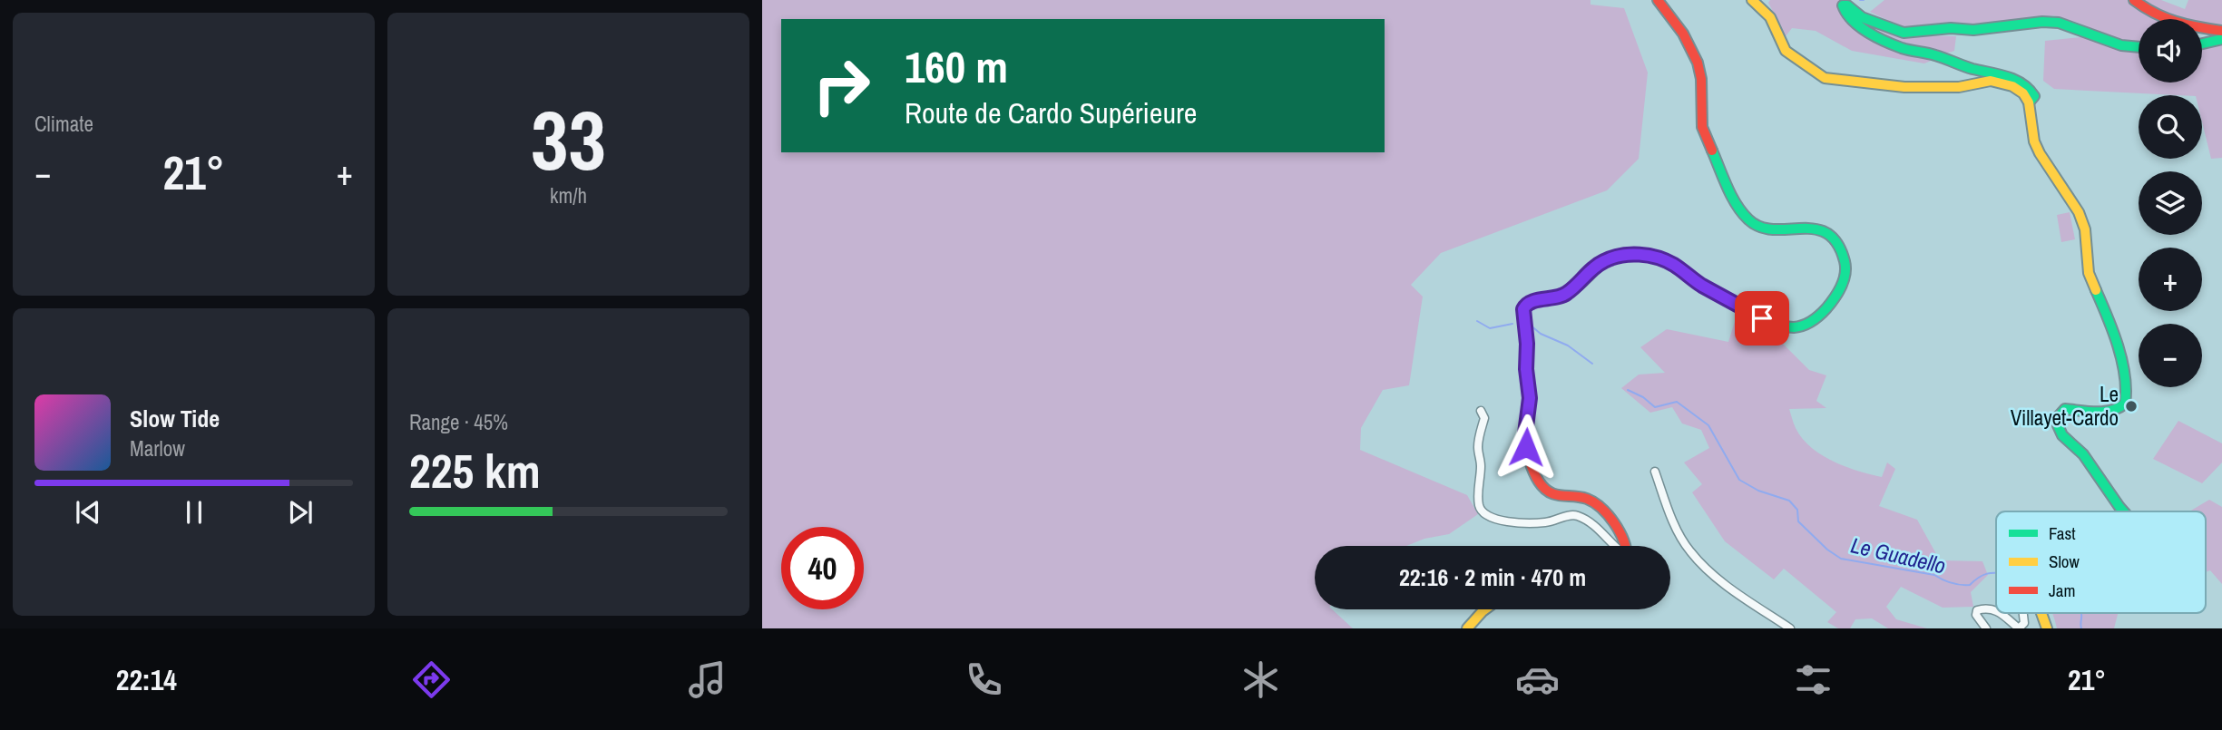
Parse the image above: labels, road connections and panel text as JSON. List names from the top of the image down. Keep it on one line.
{"water":["Le Guadello"],"places":["Le Villayet-Cardo"],"legend":["Fast","Slow","Jam"],"page":{"tile":["Climate",["33","km/h"],["Range · 45%","225 km"]],"map_buttons":["+","−"],"turn":["160 m","Route de Cardo Supérieure"],"heat":["−","21°","+"],"song":["Slow Tide","Marlow"],"limit":"40","trip":"22:16 · 2 min · 470 m","tabs":["22:14","21°"]}}
